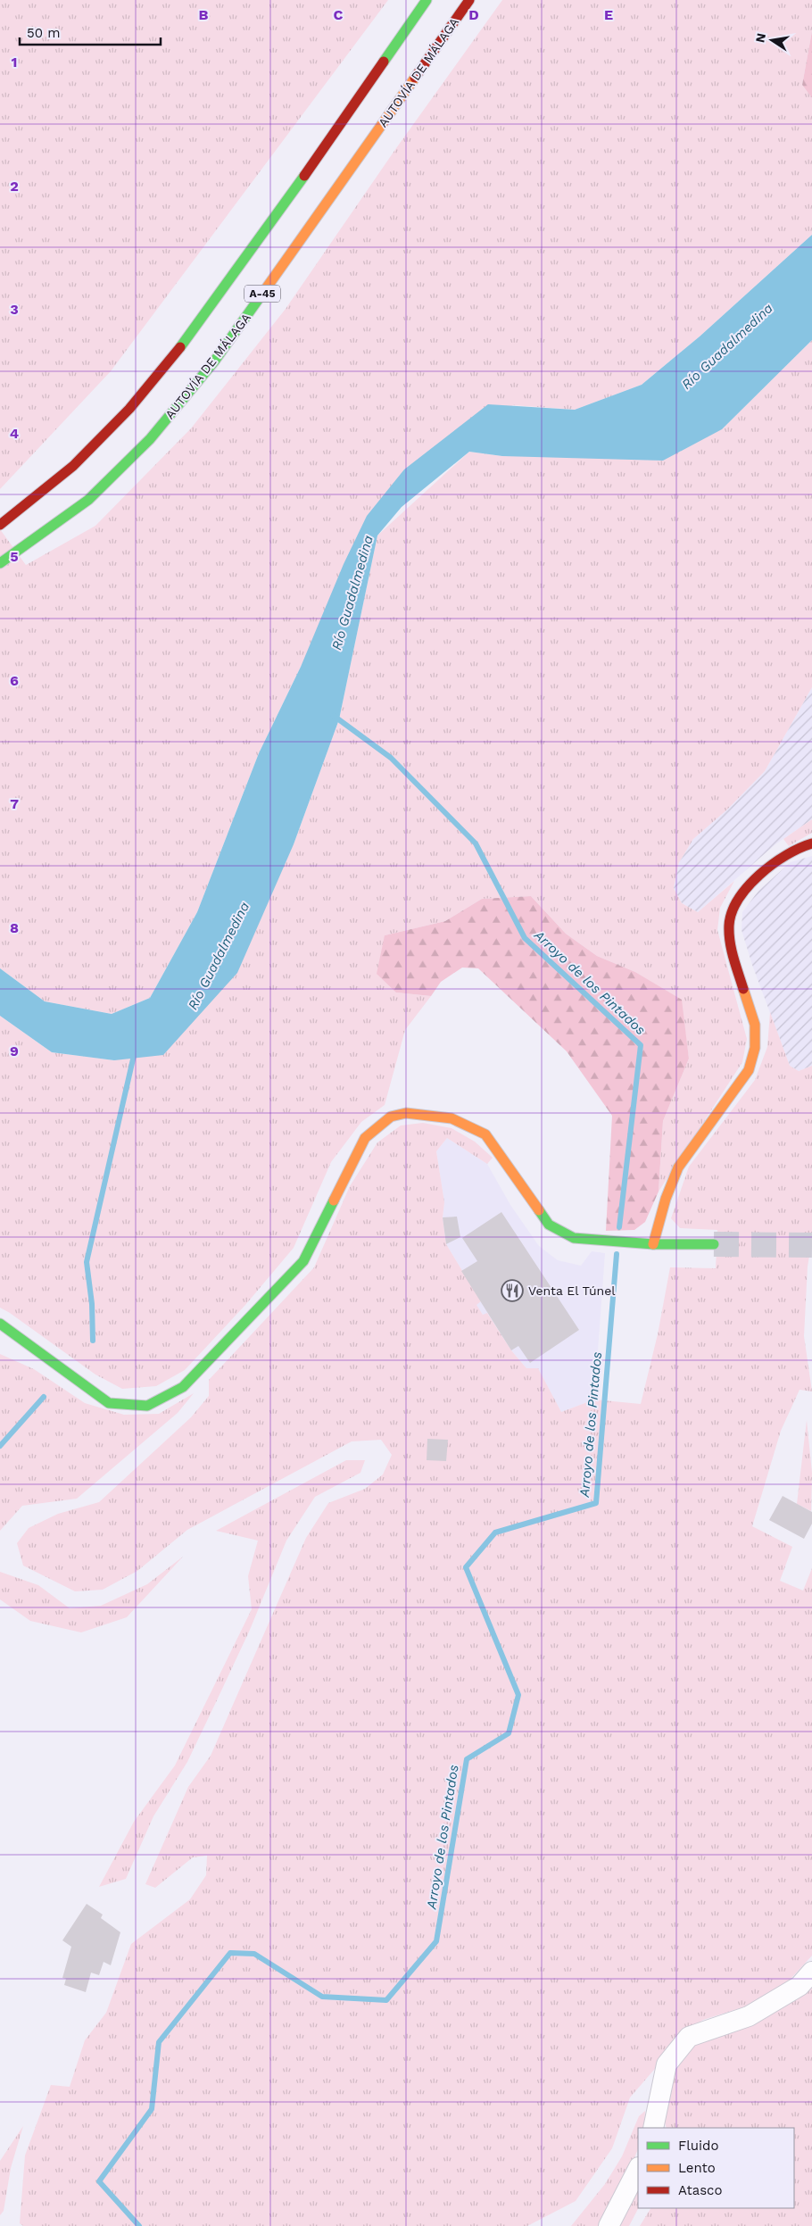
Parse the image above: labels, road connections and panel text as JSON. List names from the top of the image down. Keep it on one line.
{"streets":{"main road":["AUTOVÍA DE MÁLAGA","A-45"]},"water":["Río Guadalmedina","Arroyo de los Pintados"],"places":{"restaurant":["Venta El Túnel"]},"legend":["Fluido","Lento","Atasco"],"scale_bar":"50 m","north":"left","grid":{"columns":["B","C","D","E"],"rows":["1","2","3","4","5","6","7","8","9"]}}
